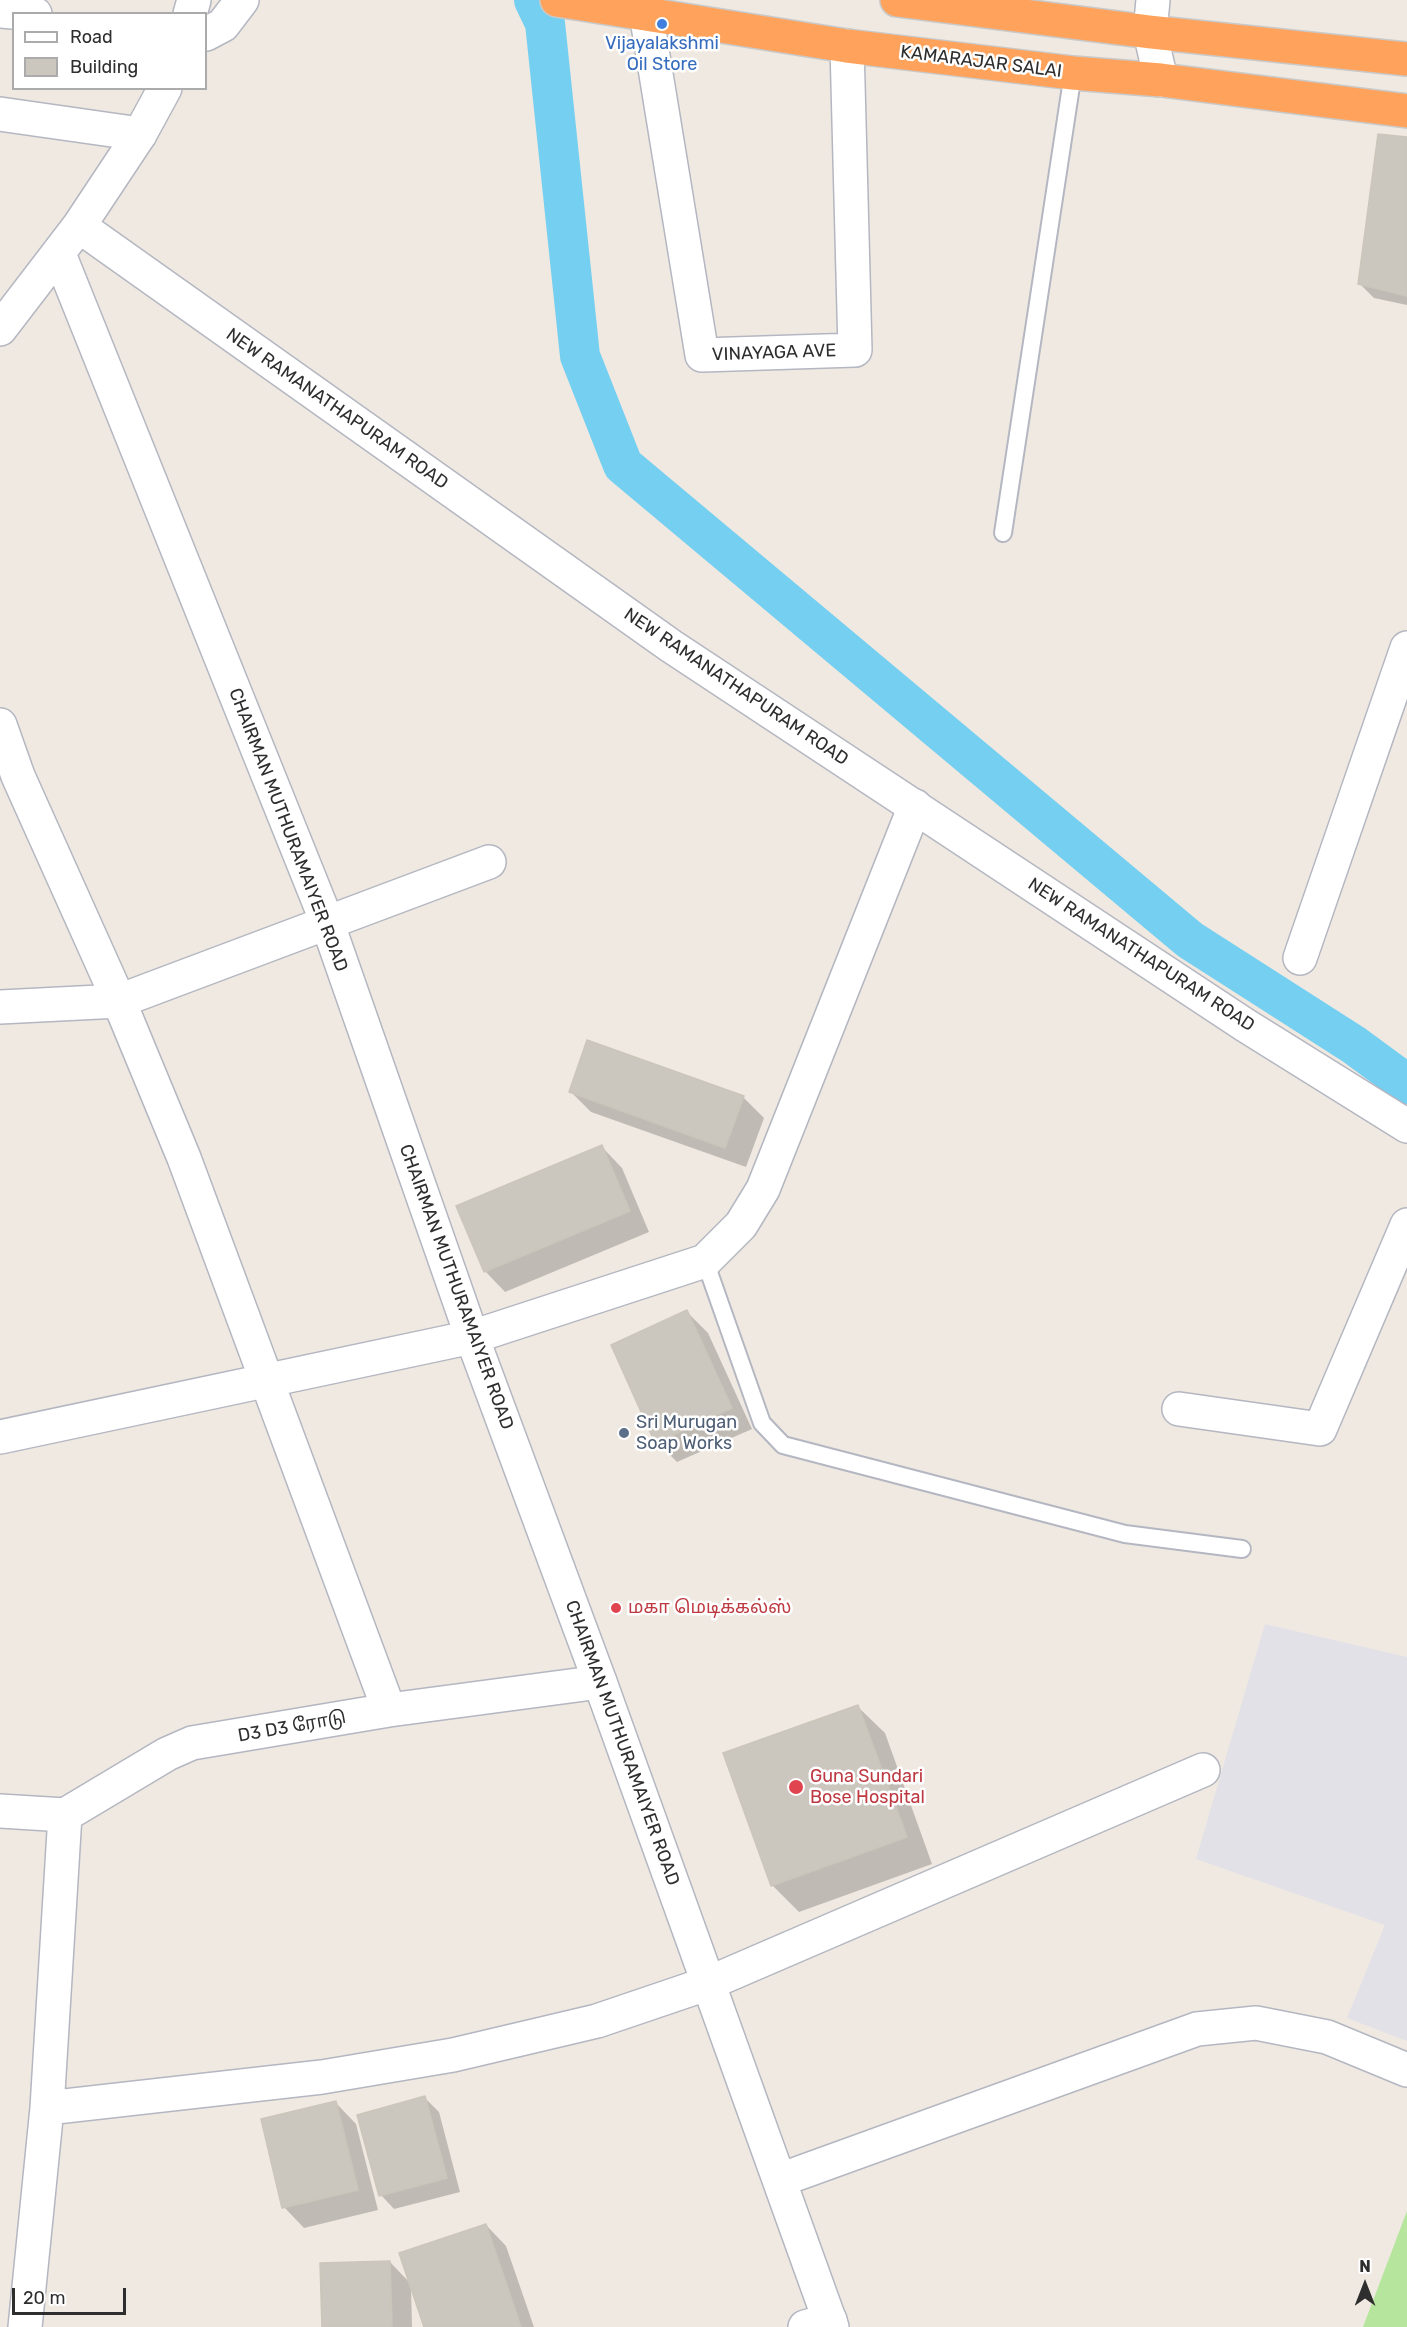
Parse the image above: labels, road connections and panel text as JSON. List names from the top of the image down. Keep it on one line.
{"streets":{"highway":["KAMARAJAR SALAI"],"street":["VINAYAGA AVE","NEW RAMANATHAPURAM ROAD","CHAIRMAN MUTHURAMAIYER ROAD","D3 D3 ரோடு"]},"crossings":[["KAMARAJAR SALAI","VINAYAGA AVE"],["CHAIRMAN MUTHURAMAIYER ROAD","D3 D3 ரோடு"]],"places":["Vijayalakshmi Oil Store","Sri Murugan Soap Works","மகா மெடிக்கல்ஸ்","Guna Sundari Bose Hospital"],"legend":["Road","Building"],"scale_bar":"20 m","north":"top"}
